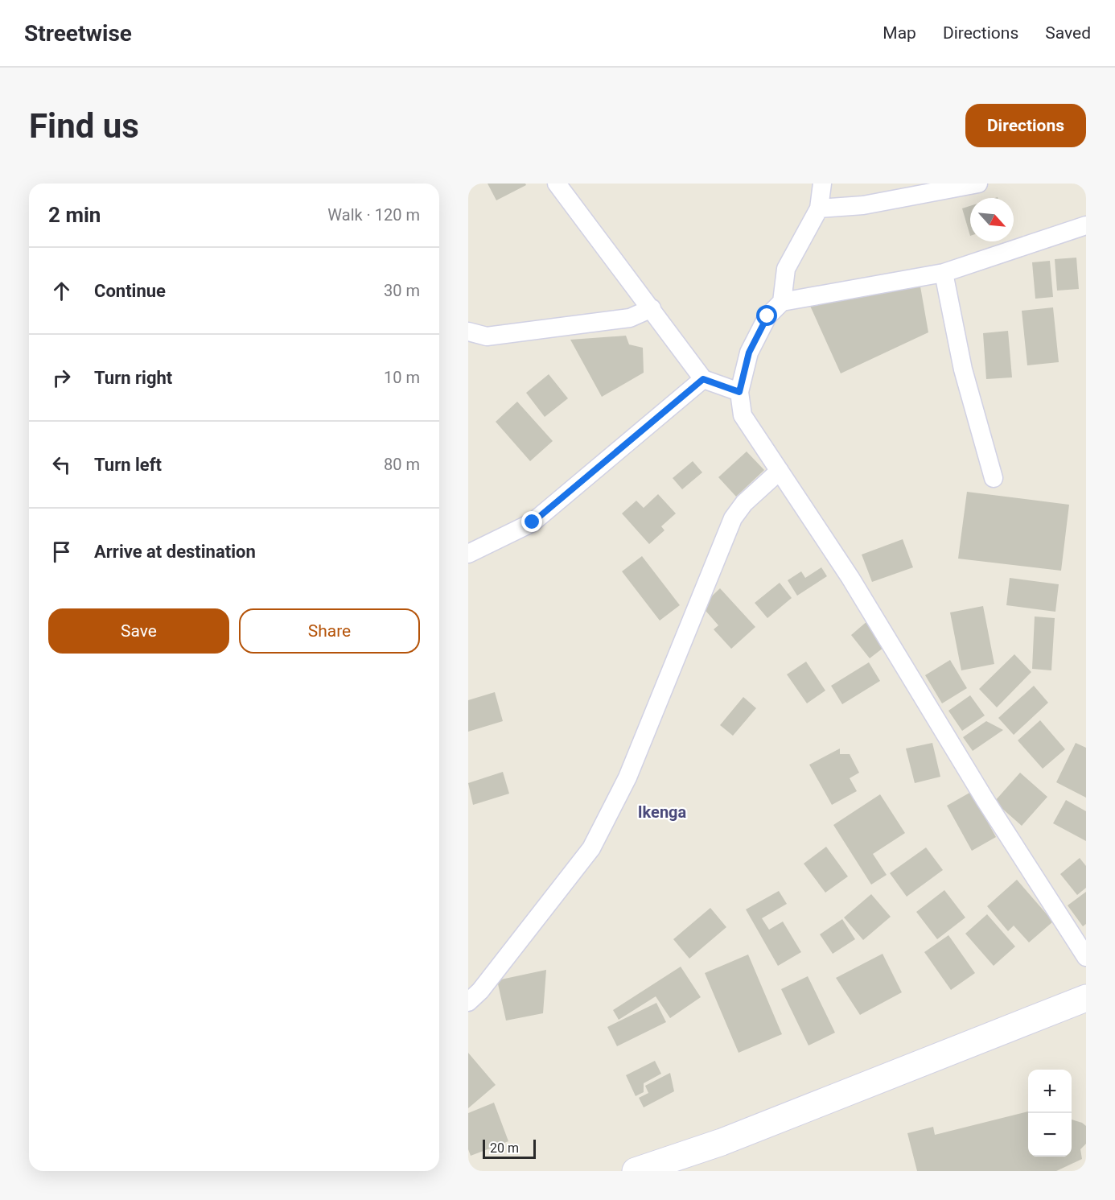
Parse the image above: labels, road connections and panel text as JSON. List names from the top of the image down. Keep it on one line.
{"districts":["Ikenga"],"scale_bar":"20 m","north":"bottom right","page":{"header":"Streetwise","nav":["Map","Directions","Saved"],"buttons":["Directions",["Save","Share"]],"title":"Find us","heading":["2 min","Walk · 120 m"],"list":[["Continue","30 m"],["Turn right","10 m"],["Turn left","80 m"],"Arrive at destination"],"map_buttons":["+","−"],"scale":"20 m"}}
